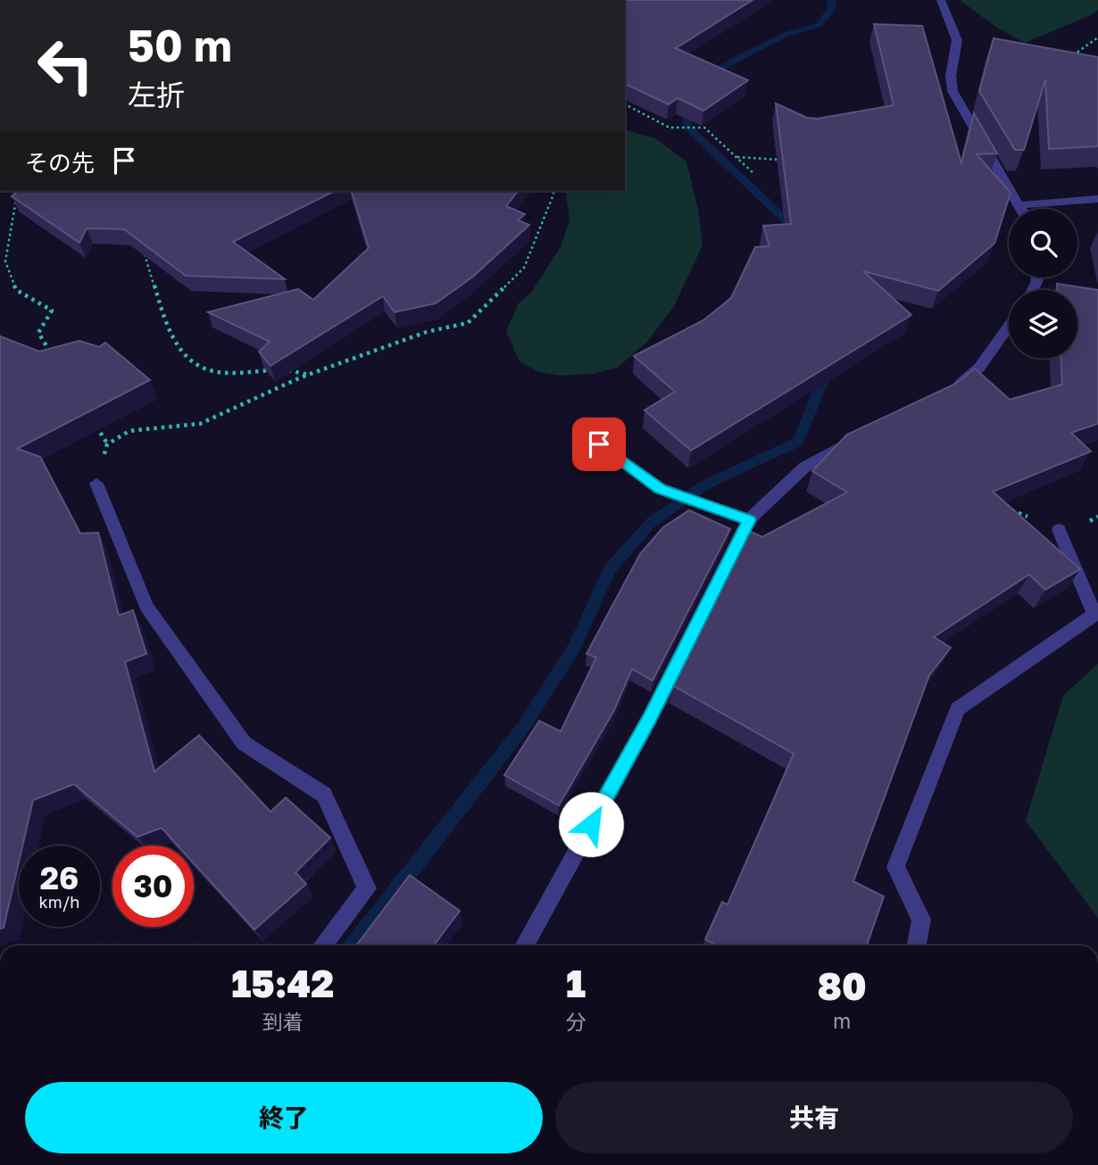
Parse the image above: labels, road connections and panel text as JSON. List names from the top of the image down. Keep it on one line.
{"page":{"turn":["50 m","左折"],"then":"その先","speed":"26 km/h","limit":"30","eta":["15:42","到着","1","分","80","m"],"buttons":["終了","共有"]}}
